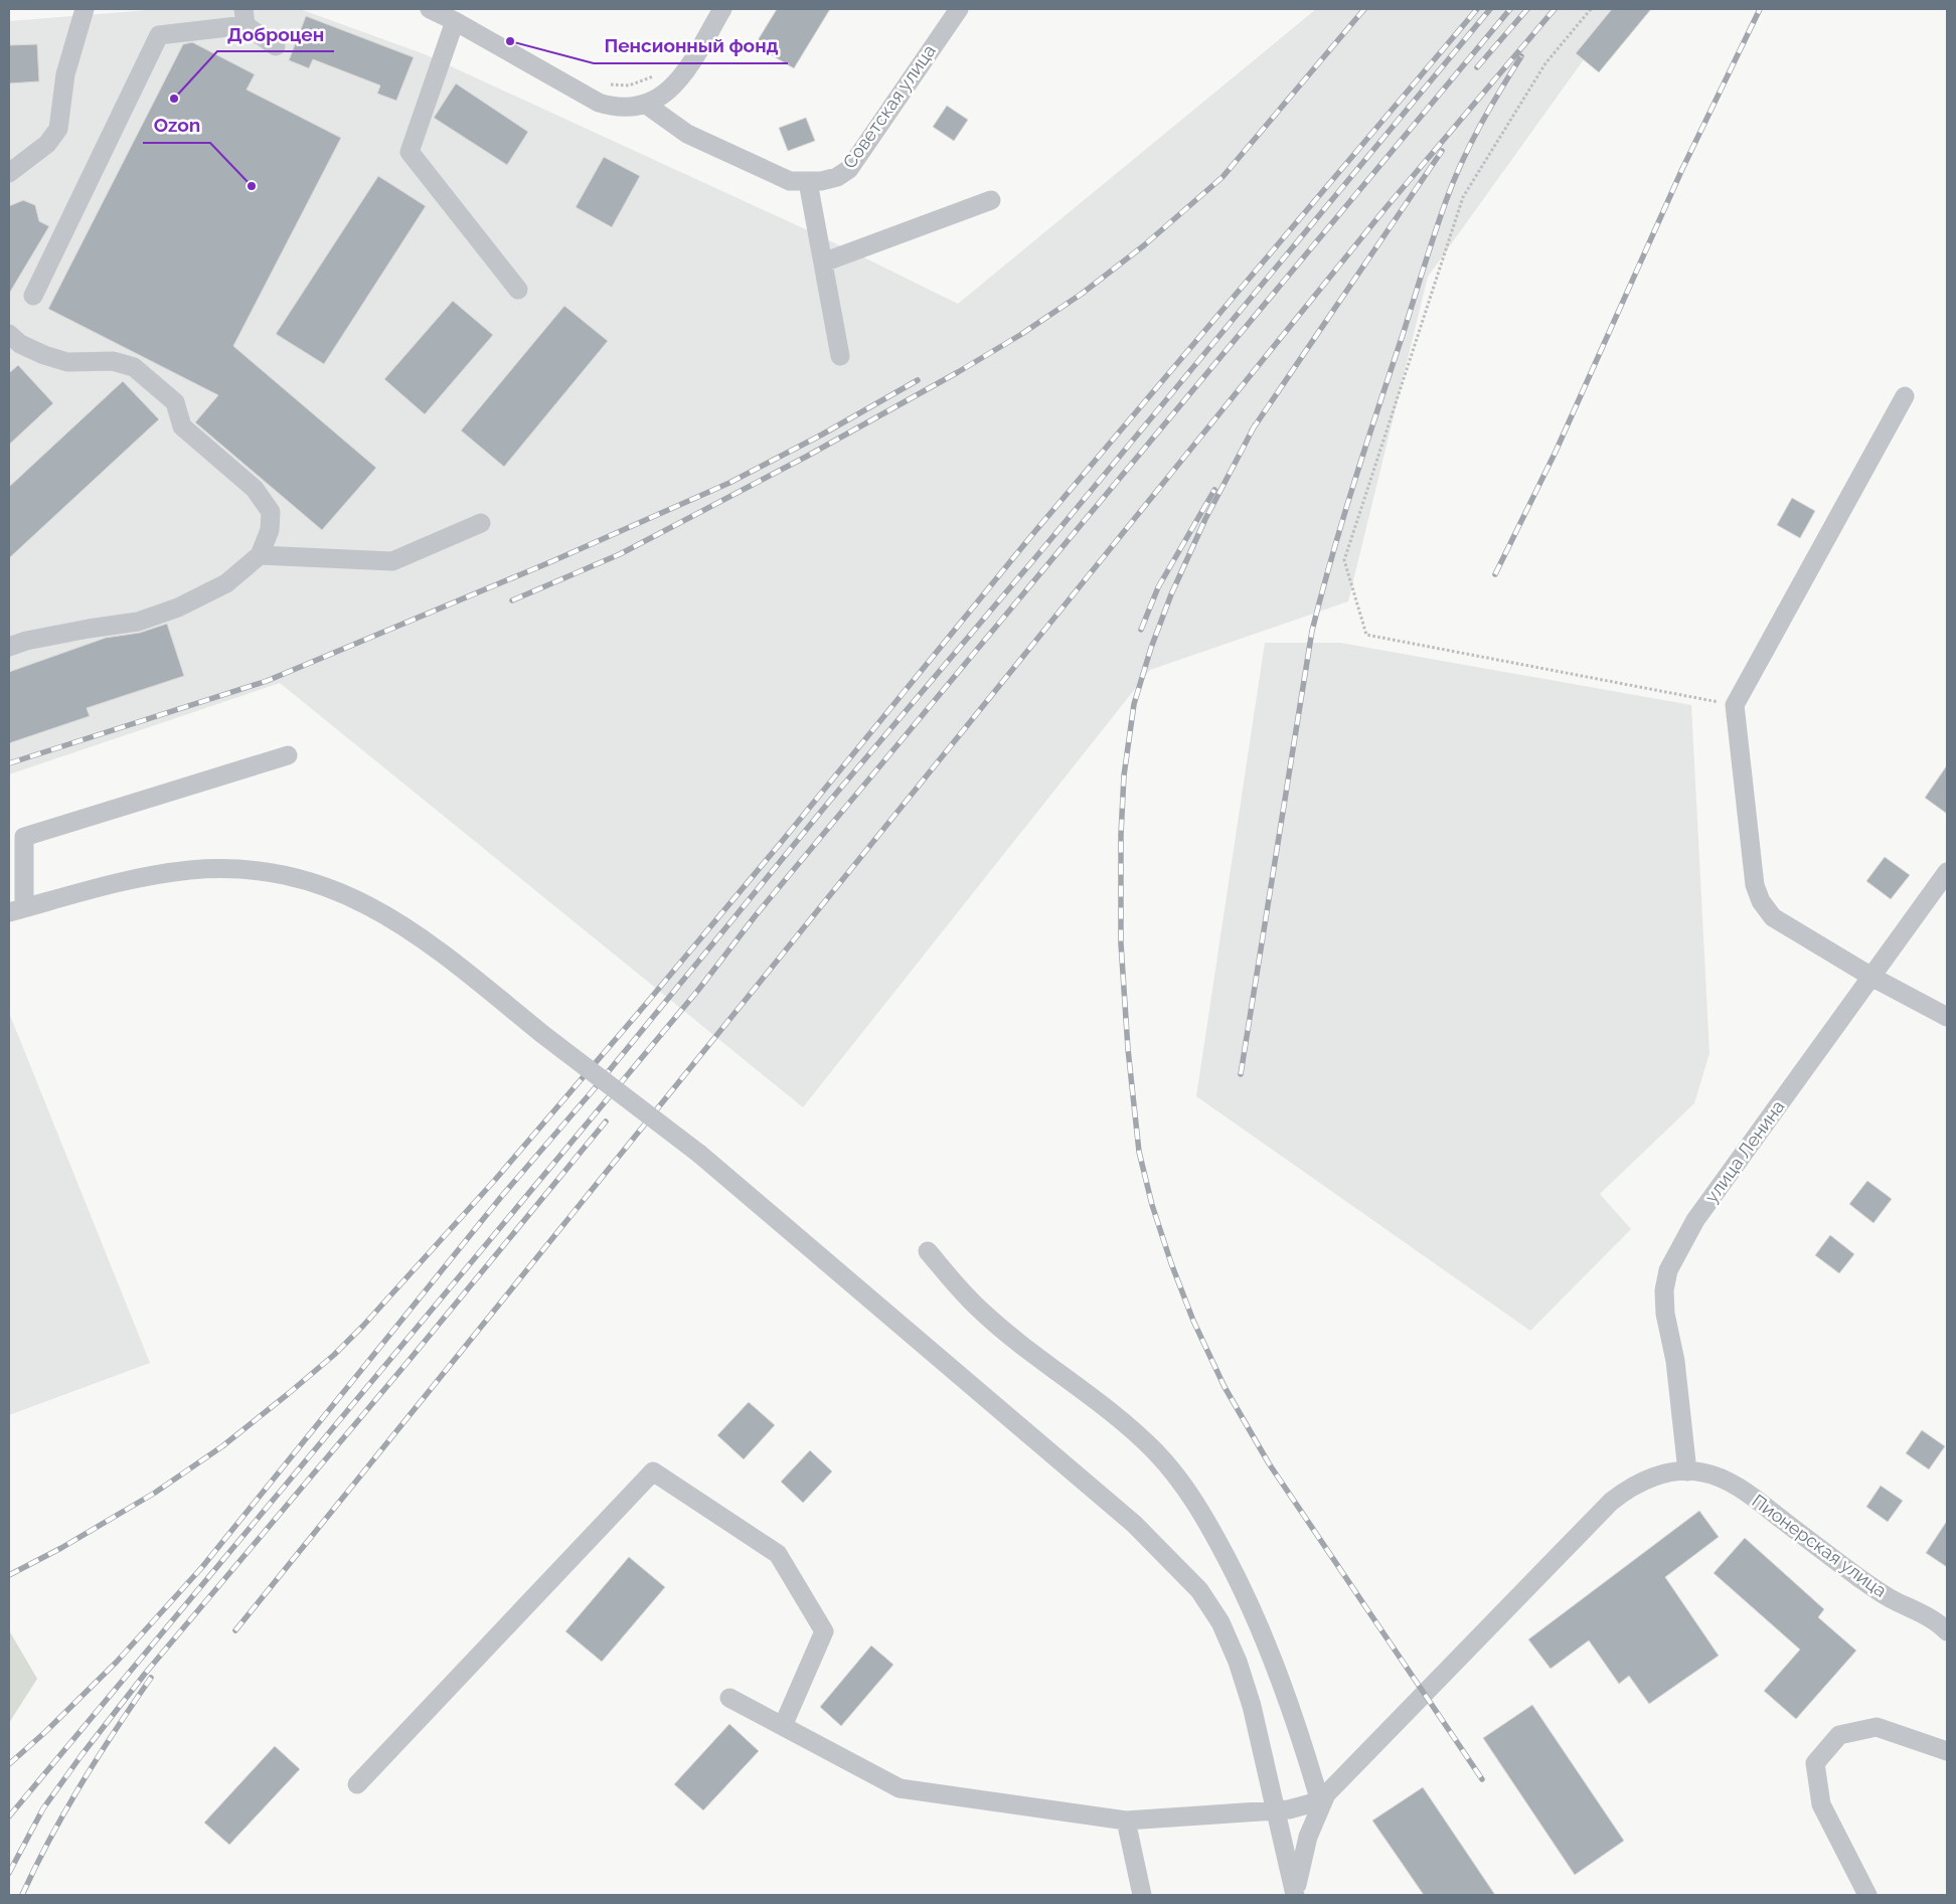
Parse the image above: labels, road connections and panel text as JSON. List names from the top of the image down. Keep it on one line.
{"streets":{"street":["Советская улица","улица Ленина","Пионерская улица"]},"crossings":[["улица Ленина","Пионерская улица"]],"places":["Пенсионный фонд","Доброцен","Ozon"]}
